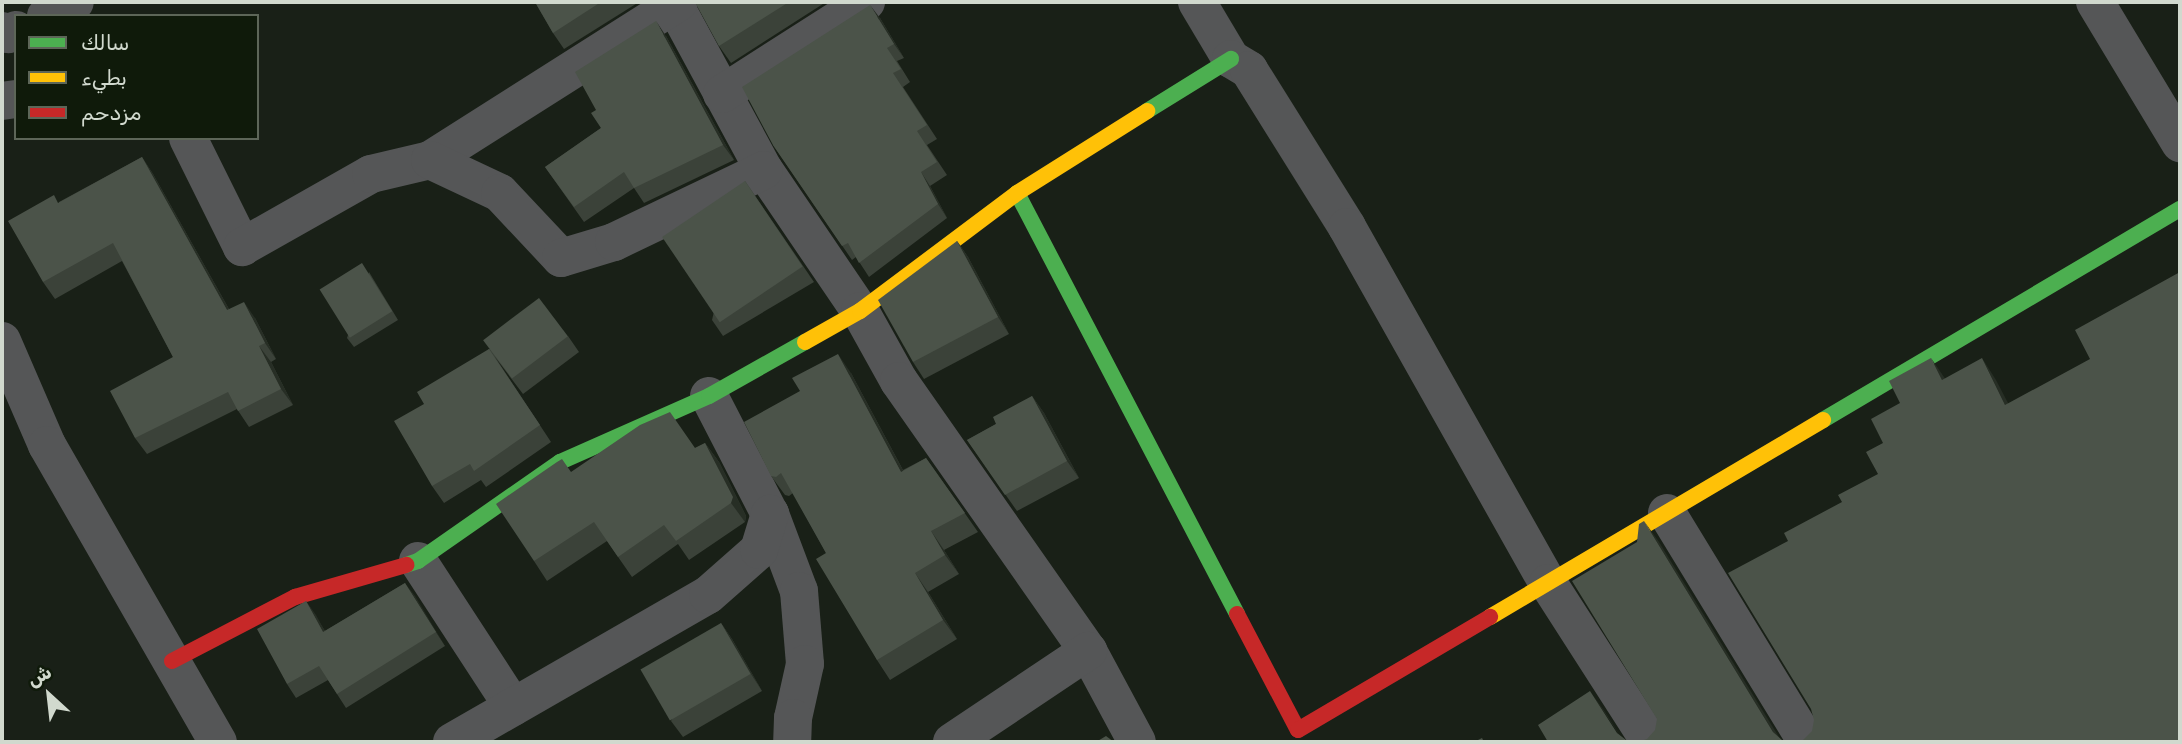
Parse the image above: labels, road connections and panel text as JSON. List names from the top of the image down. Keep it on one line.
{"legend":["سالك","بطيء","مزدحم"],"north":"top left"}
